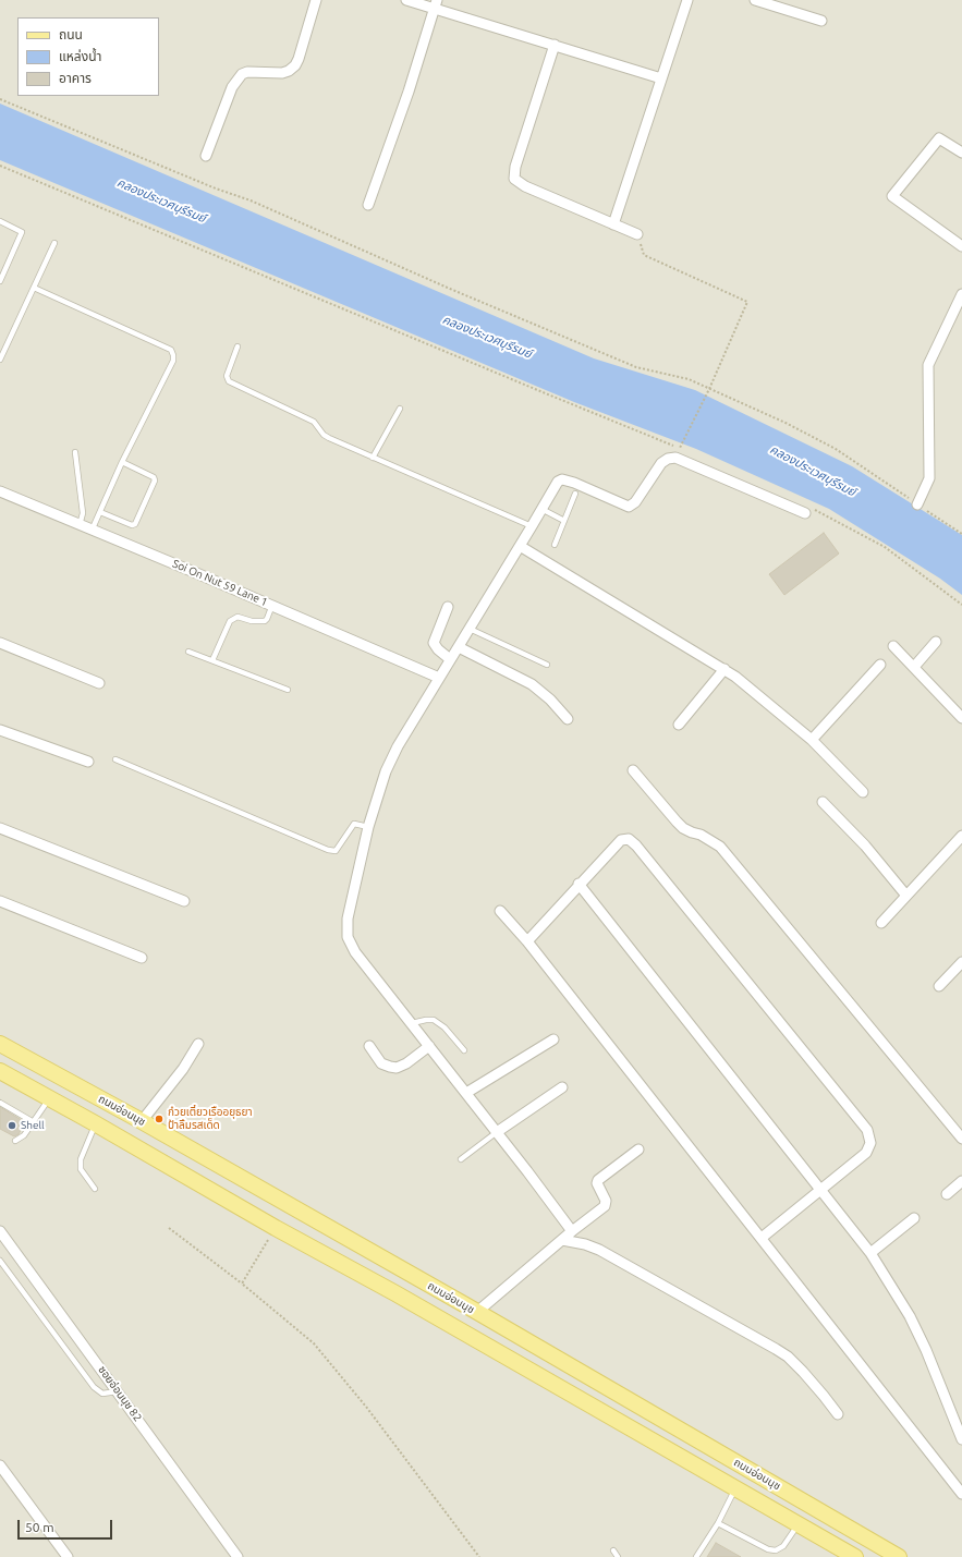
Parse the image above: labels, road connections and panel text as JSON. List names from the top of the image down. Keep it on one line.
{"streets":{"main road":["ถนนอ่อนนุช"],"street":["Soi On Nut 59 Lane 1","ซอยอ่อนนุช 82"]},"water":["คลองประเวศบุรีรมย์"],"places":["ก๋วยเตี๋ยวเรืออยุธยา ป้าลิ้มรสเด็ด","Shell"],"legend":["ถนน","แหล่งน้ำ","อาคาร"],"scale_bar":"50 m"}
